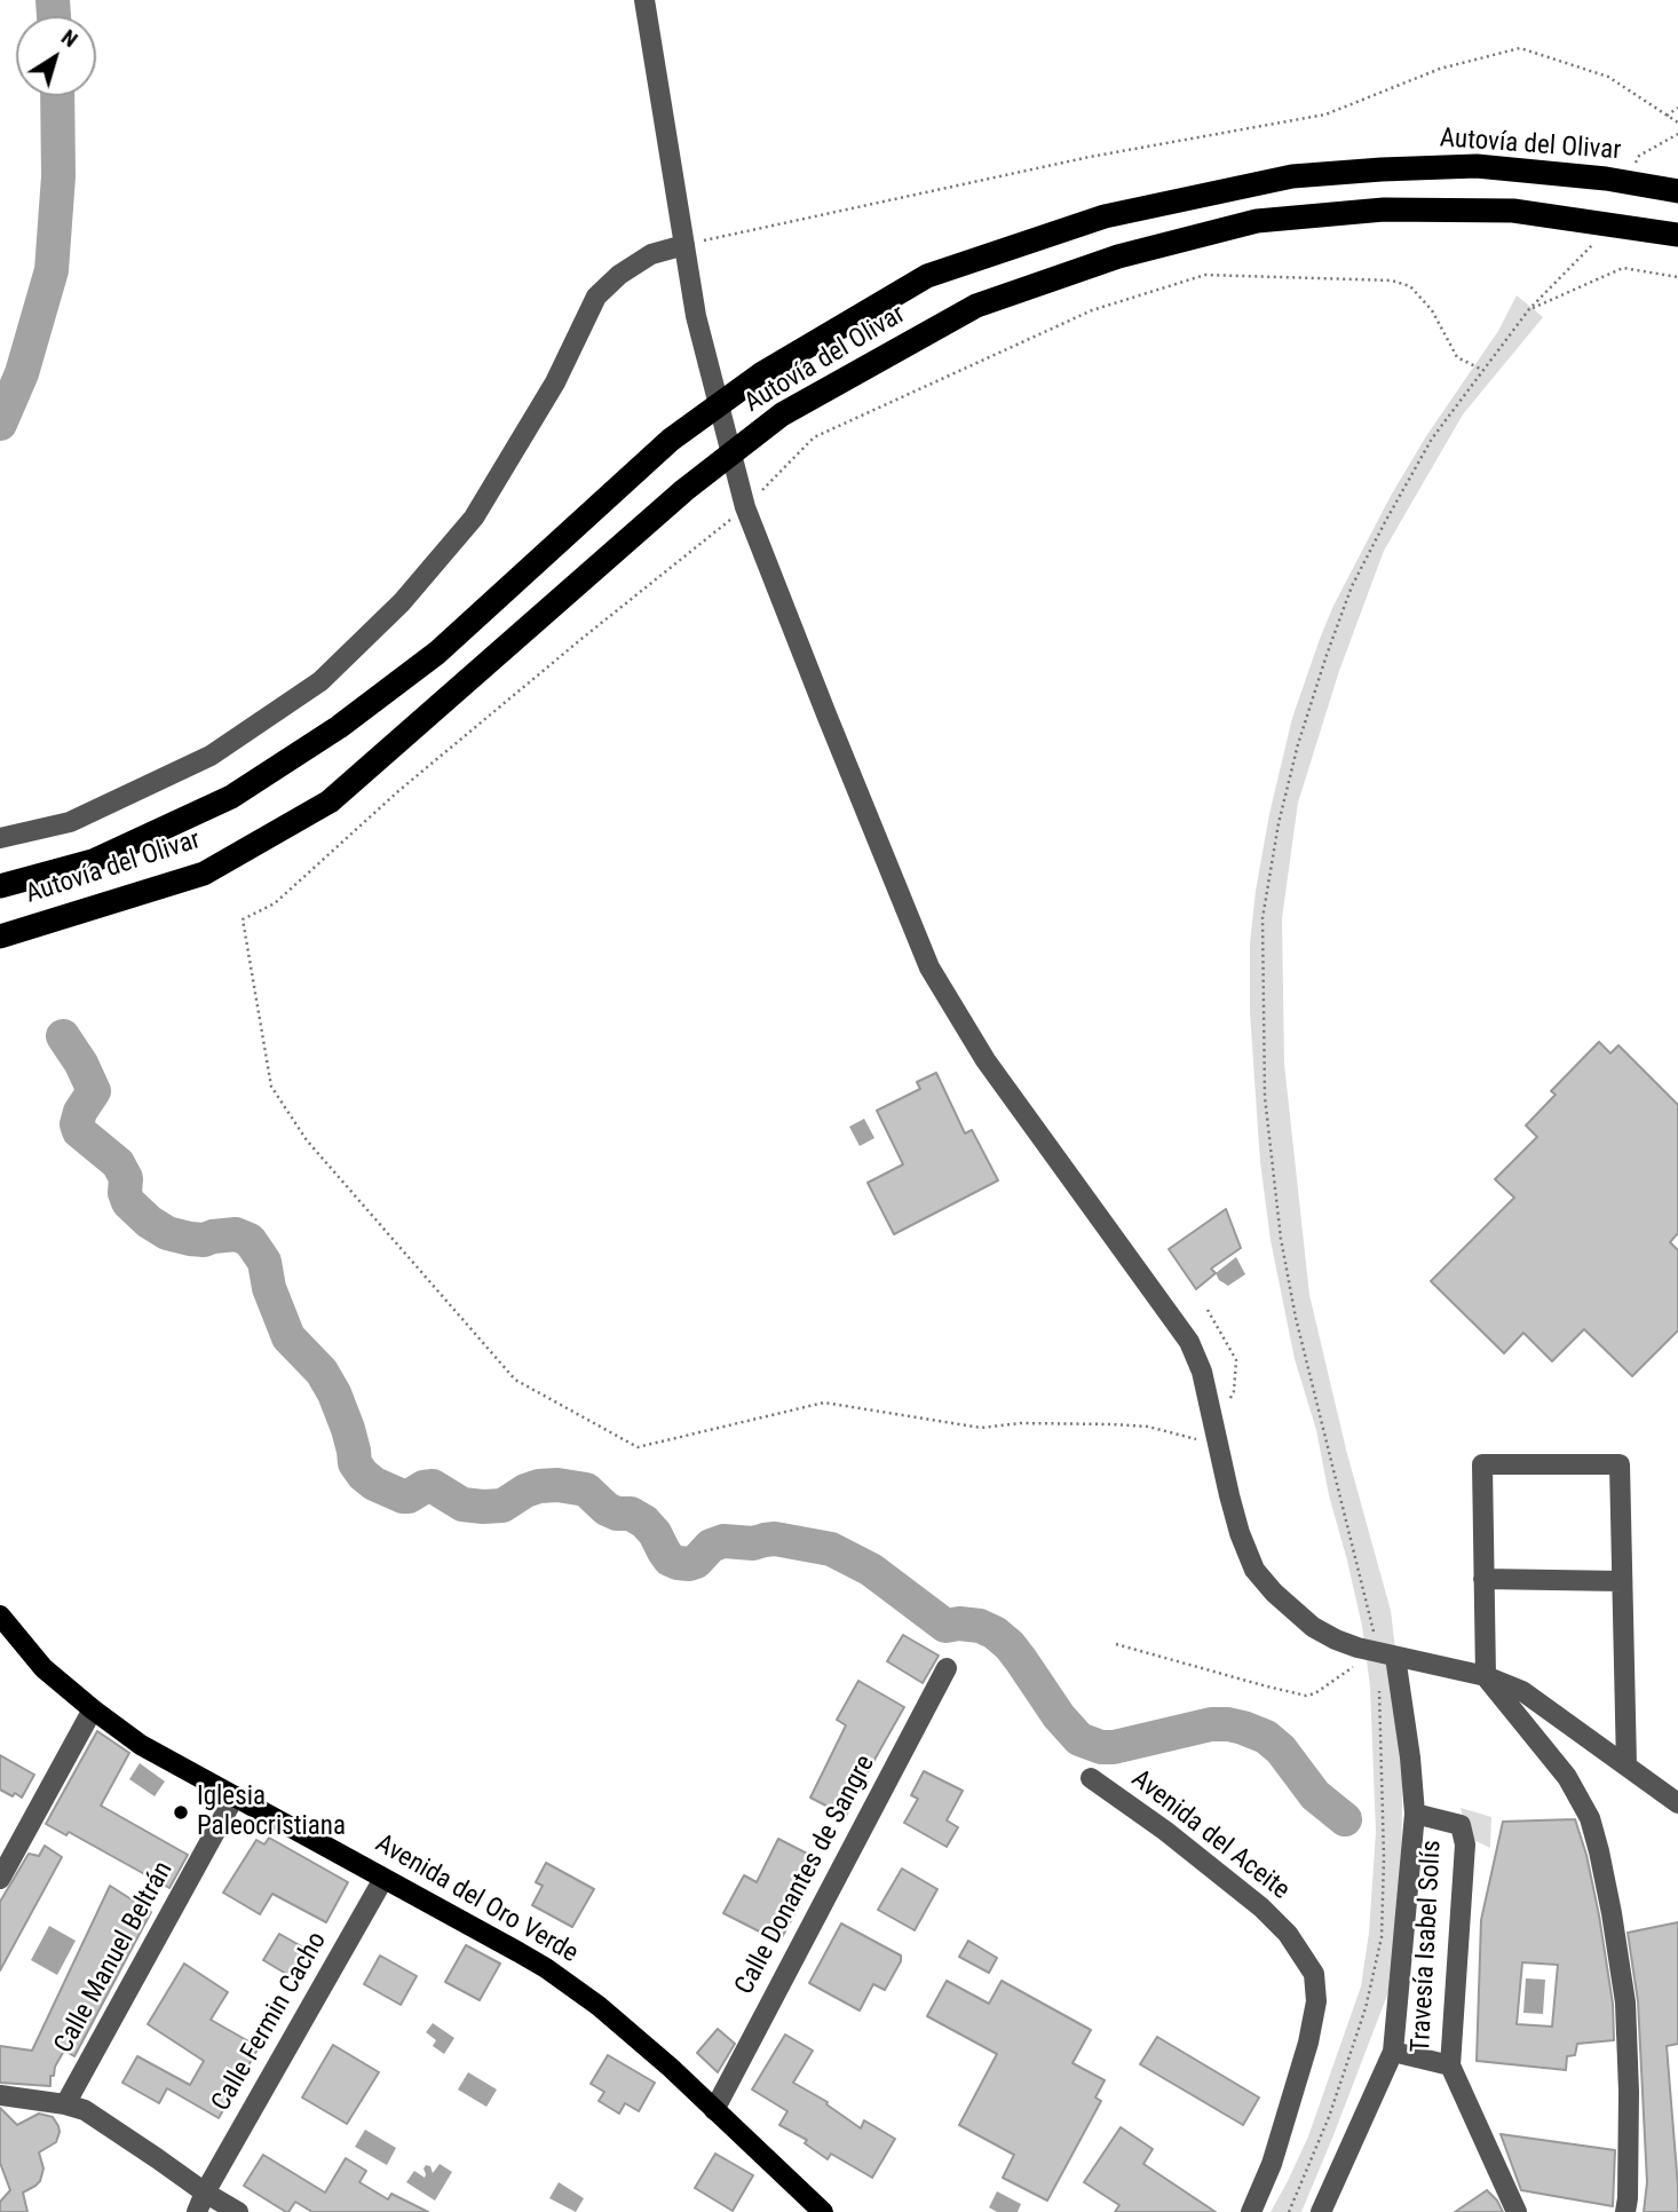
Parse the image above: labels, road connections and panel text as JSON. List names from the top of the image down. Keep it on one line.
{"streets":{"highway":["Autovía del Olivar"],"main road":["Avenida del Oro Verde"],"street":["Avenida del Aceite","Calle Donantes de Sangre","Travesía Isabel Solís","Calle Manuel Beltrán","Calle Fermin Cacho"]},"crossings":[["Calle Donantes de Sangre","Avenida del Oro Verde"],["Avenida del Oro Verde","Calle Manuel Beltrán"],["Avenida del Oro Verde","Calle Fermin Cacho"]],"places":["Iglesia Paleocristiana"],"north":"top right"}
